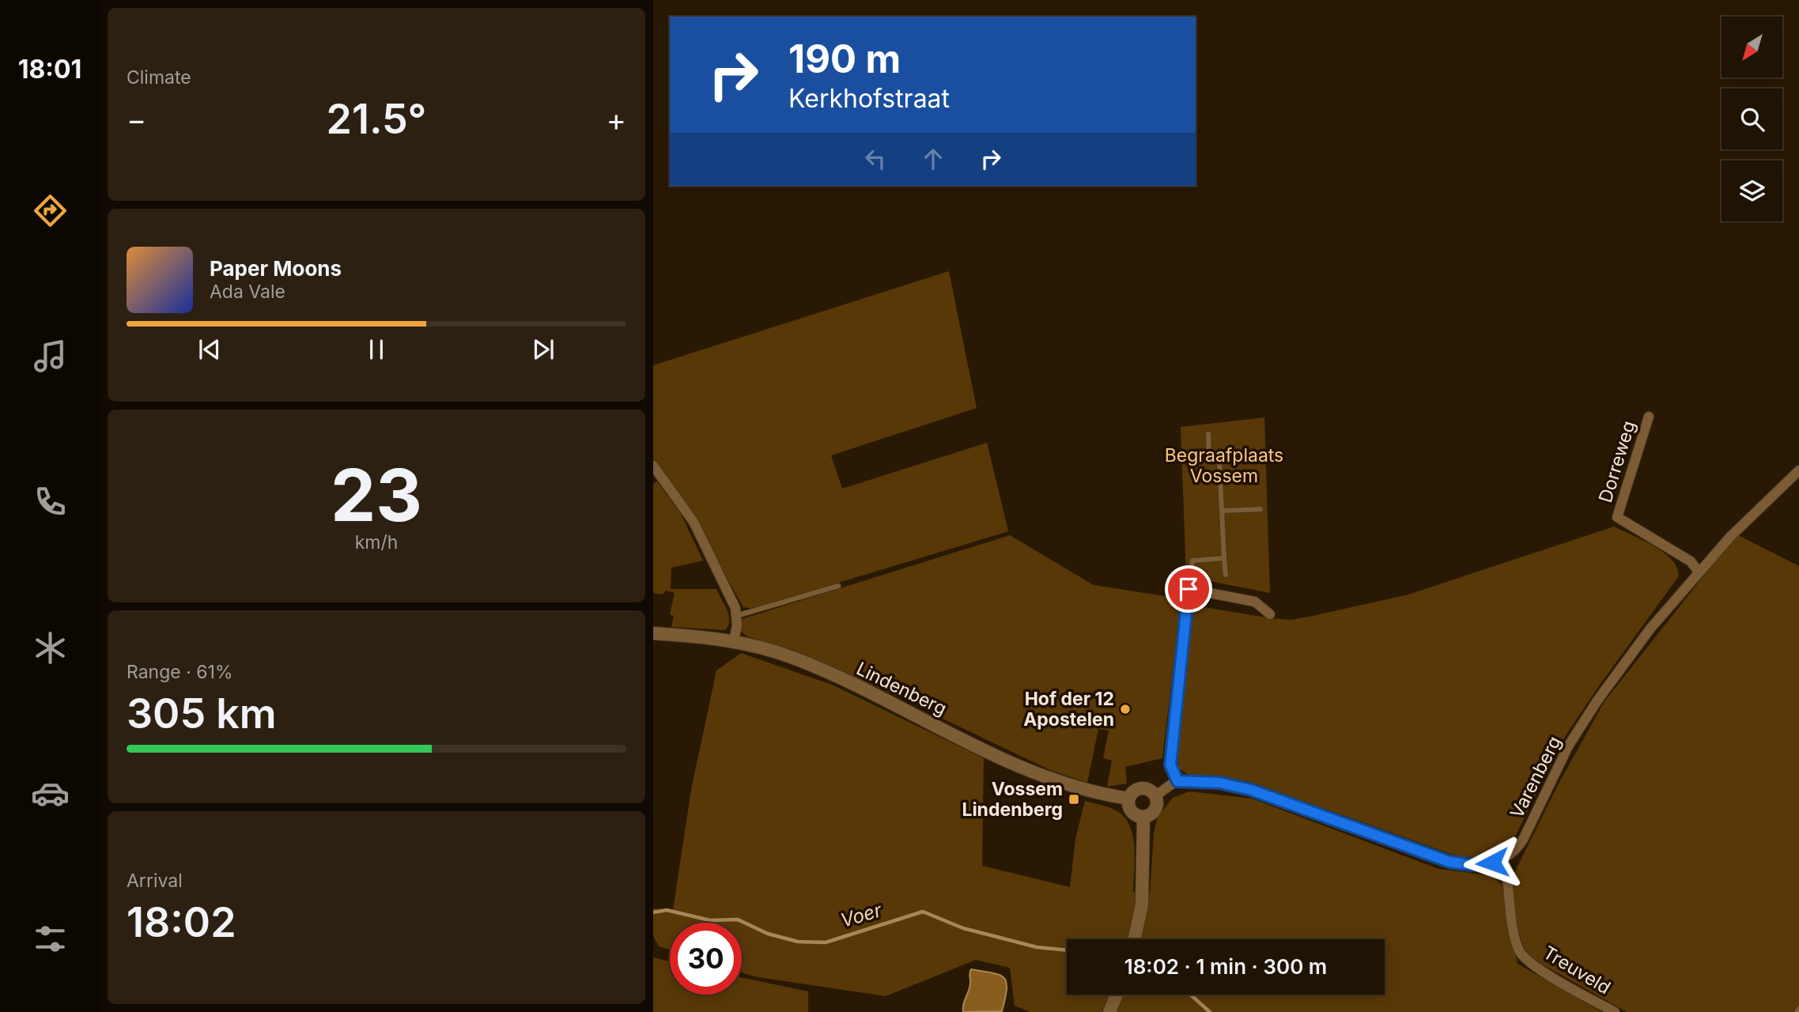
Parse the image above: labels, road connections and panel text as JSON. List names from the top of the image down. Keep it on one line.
{"streets":{"street":["Dorreweg","Lindenberg","Varenberg","Treuveld"]},"crossings":[["Dorreweg","Varenberg"],["Varenberg","Treuveld"]],"water":["Voer"],"parks":["Begraafplaats Vossem"],"places":{"other":["Hof der 12 Apostelen"],"transit":["Vossem Lindenberg"]},"north":"bottom left","page":{"tabs":"18:01","tile":["Climate",["23","km/h"],["Range · 61%","305 km"],["Arrival","18:02"]],"turn":["190 m","Kerkhofstraat"],"heat":["−","21.5°","+"],"song":["Paper Moons","Ada Vale"],"limit":"30","trip":"18:02 · 1 min · 300 m"}}
